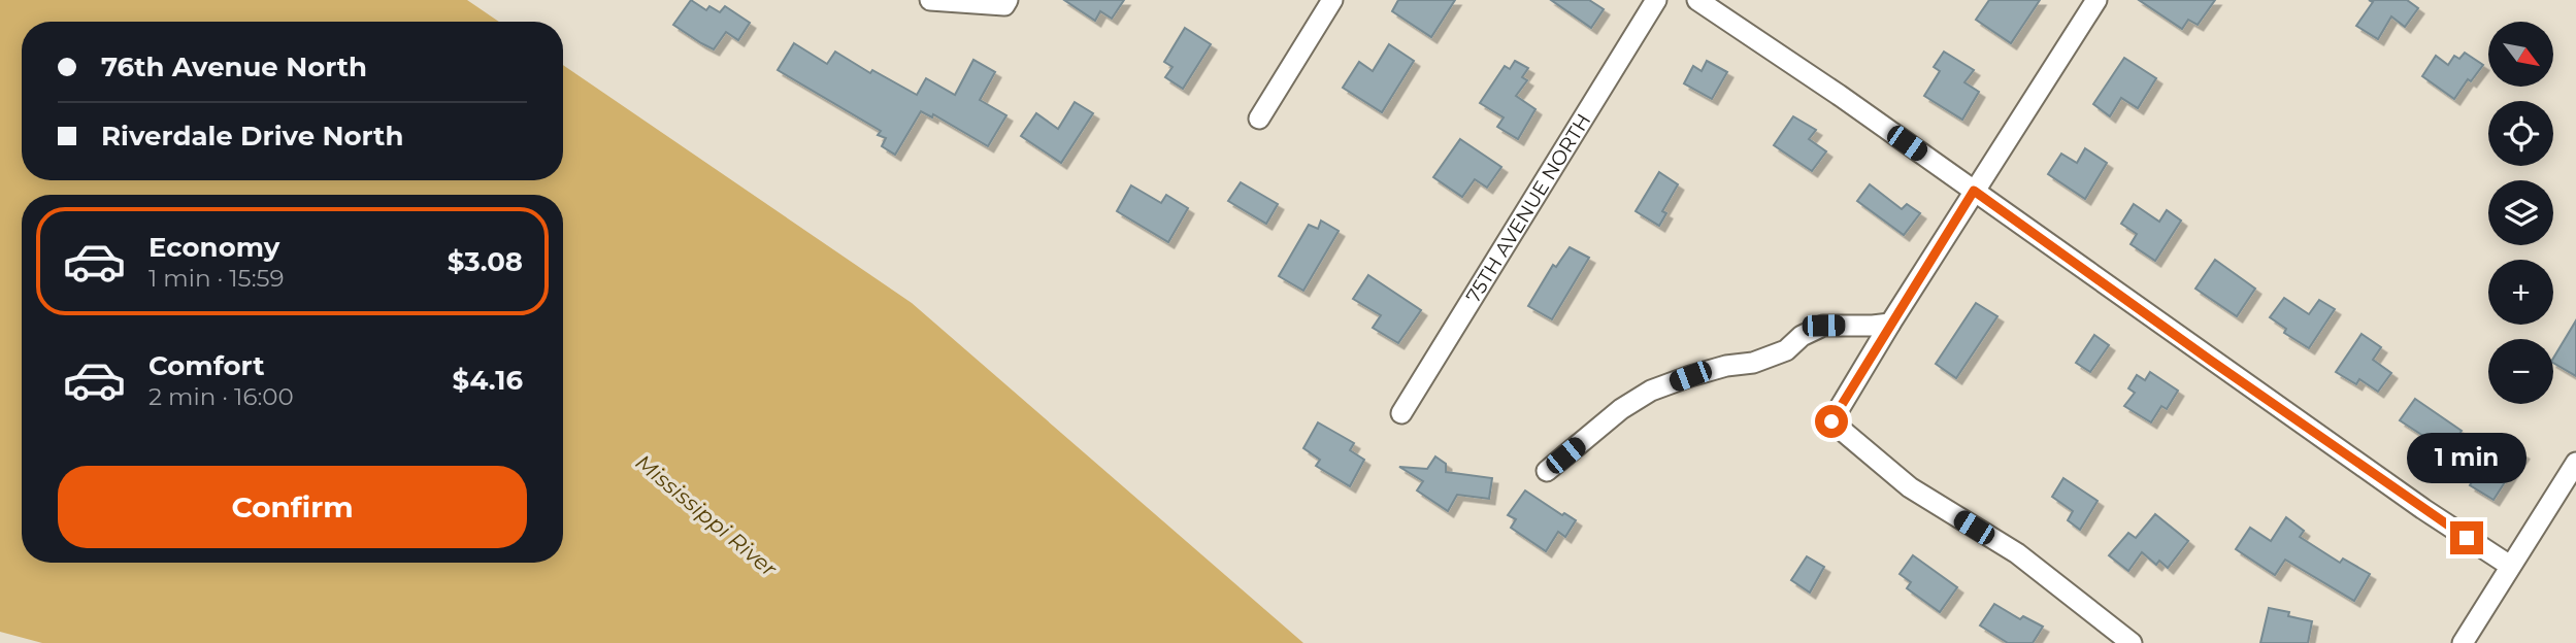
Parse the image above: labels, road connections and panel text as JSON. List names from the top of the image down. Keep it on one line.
{"streets":{"street":["75TH AVENUE NORTH"]},"water":["Mississippi River"],"north":"bottom right","page":{"map_buttons":["+","−"],"banner":["76th Avenue North","Riverdale Drive North"],"list":[{"name":"Economy","note":"1 min · 15:59","value":"$3.08"},{"name":"Comfort","note":"2 min · 16:00","value":"$4.16"}],"bubble":"1 min","buttons":"Confirm"}}
